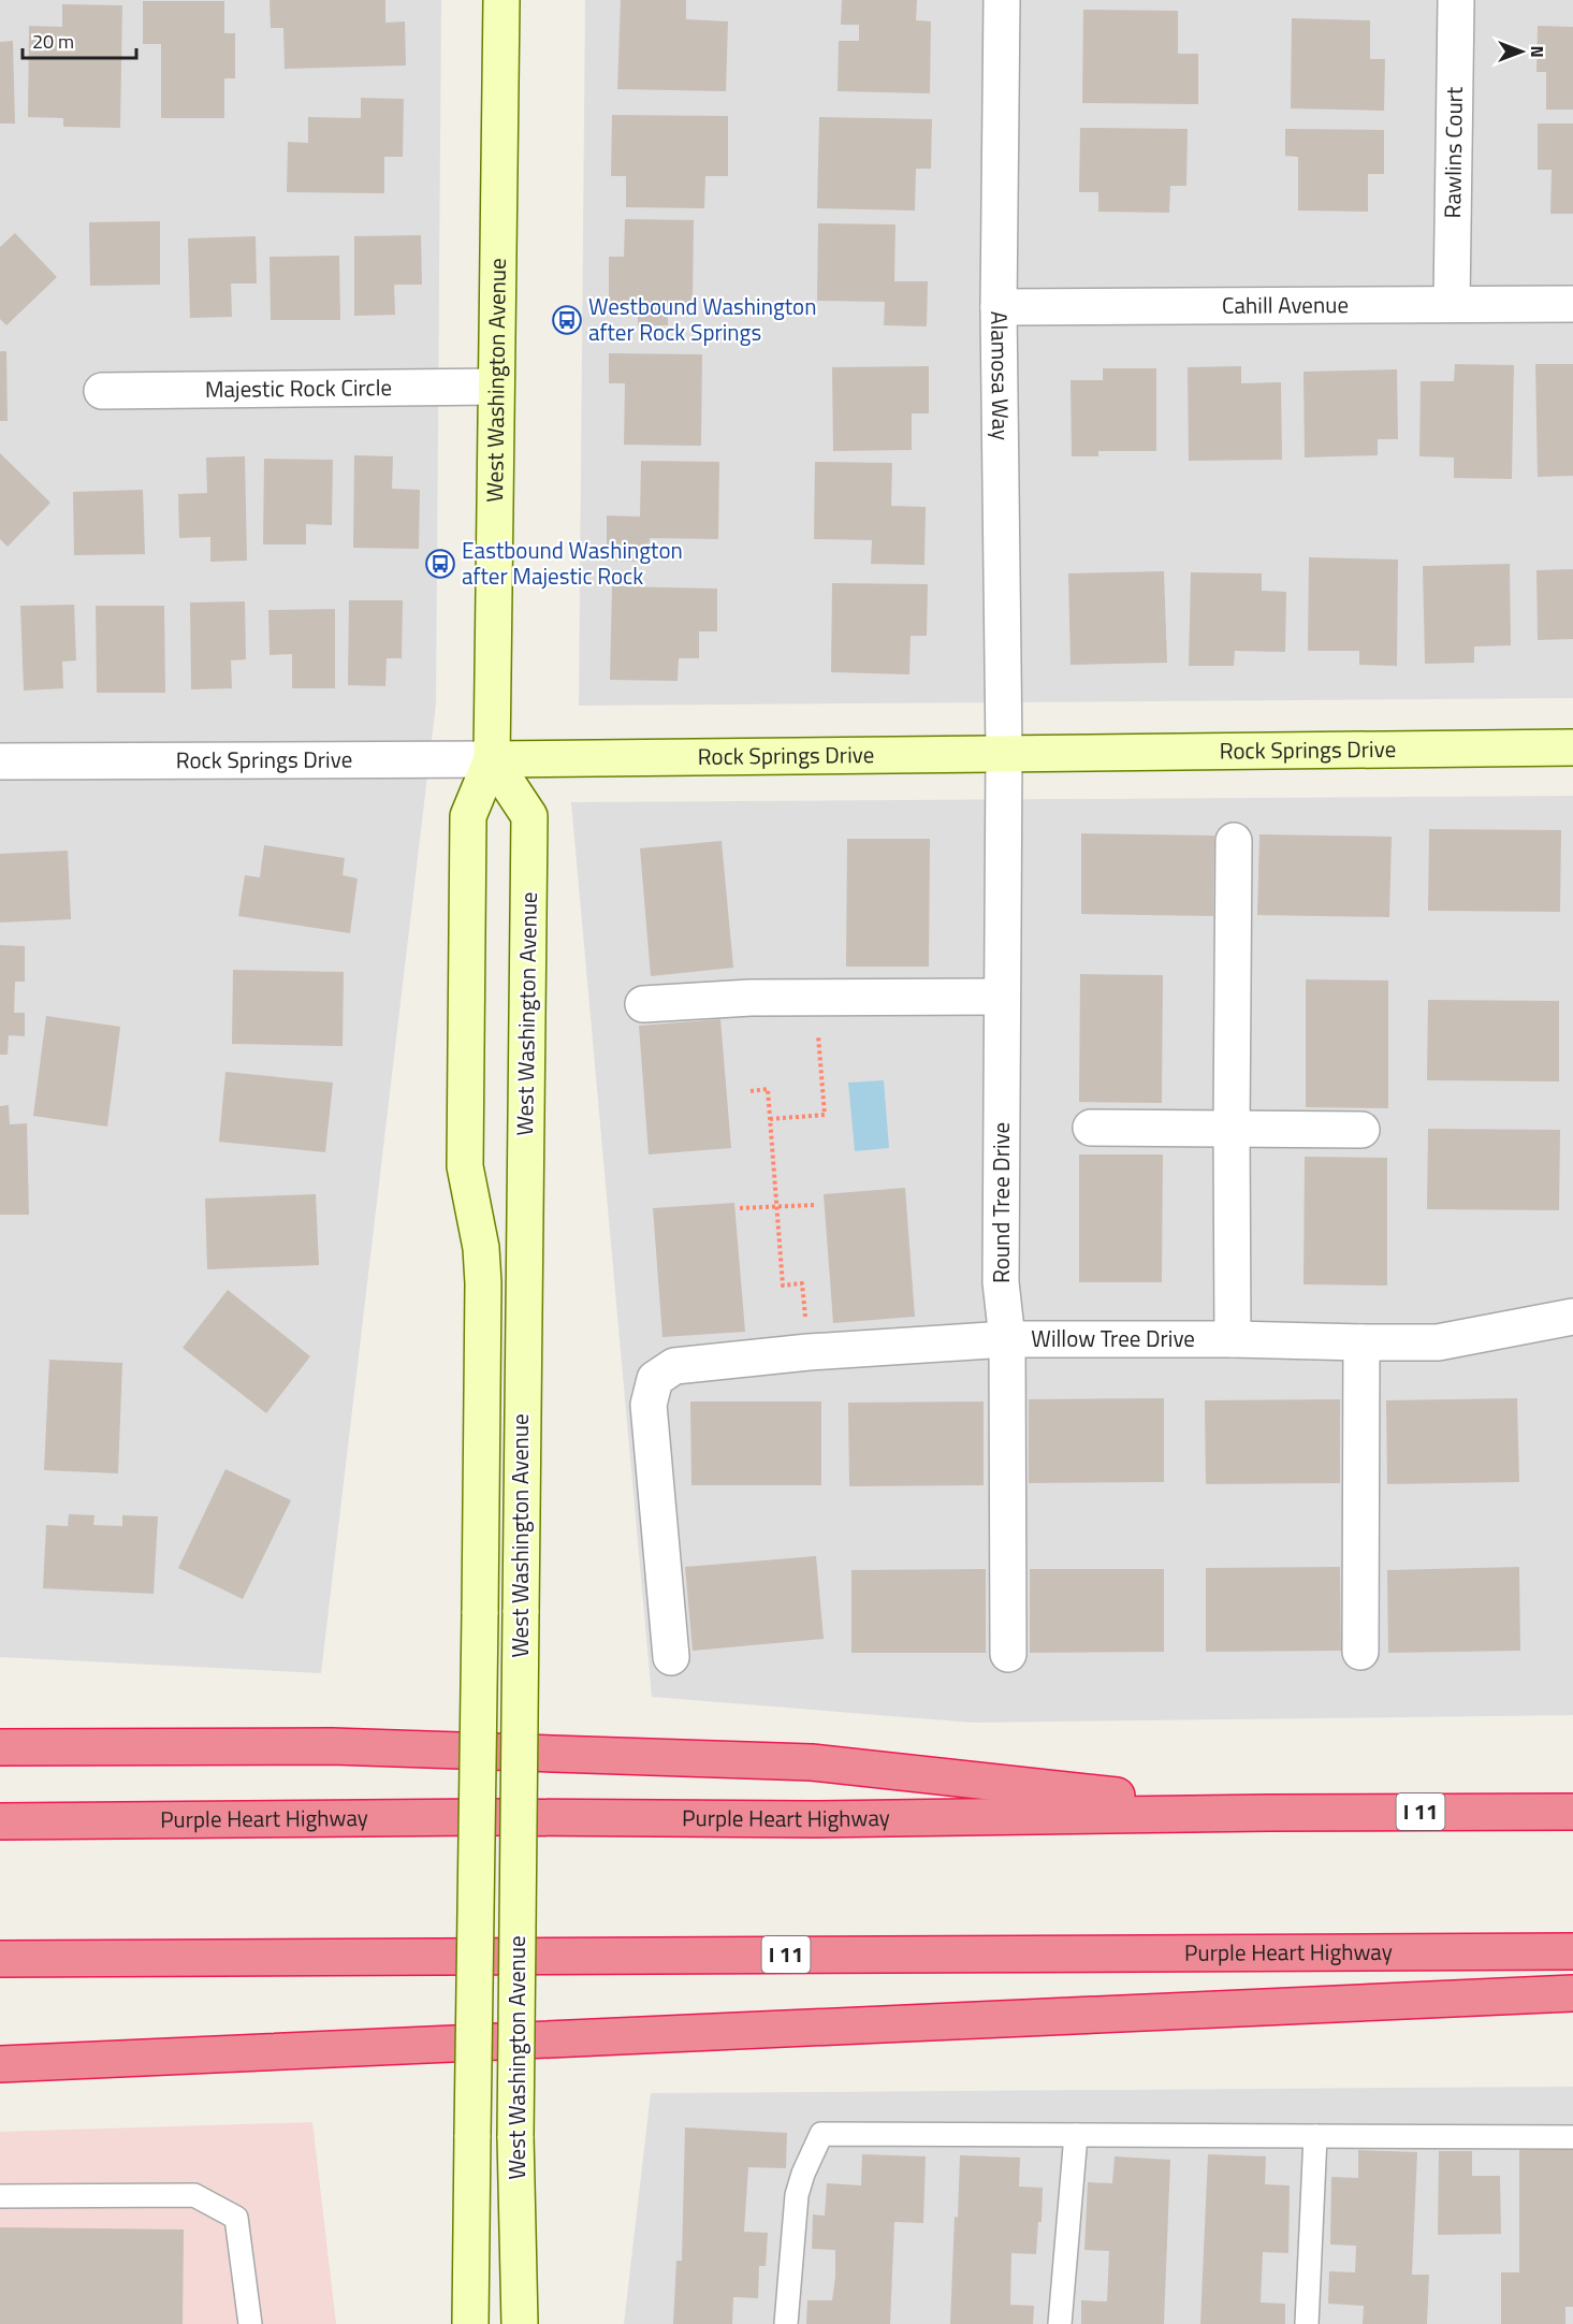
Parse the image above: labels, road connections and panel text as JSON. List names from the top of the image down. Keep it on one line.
{"streets":{"highway":["I 11","Purple Heart Highway"],"main road":["West Washington Avenue","Rock Springs Drive"],"street":["Rawlins Court","Cahill Avenue","Alamosa Way","Majestic Rock Circle","Round Tree Drive","Willow Tree Drive"]},"crossings":[["Rawlins Court","Cahill Avenue"],["Cahill Avenue","Alamosa Way"],["Alamosa Way","Rock Springs Drive"],["Alamosa Way","Round Tree Drive"],["West Washington Avenue","Majestic Rock Circle"],["West Washington Avenue","Rock Springs Drive"],["Rock Springs Drive","Round Tree Drive"],["Round Tree Drive","Willow Tree Drive"]],"places":{"bus stop":["Westbound Washington after Rock Springs","Eastbound Washington after Majestic Rock"]},"scale_bar":"20 m","north":"right"}
